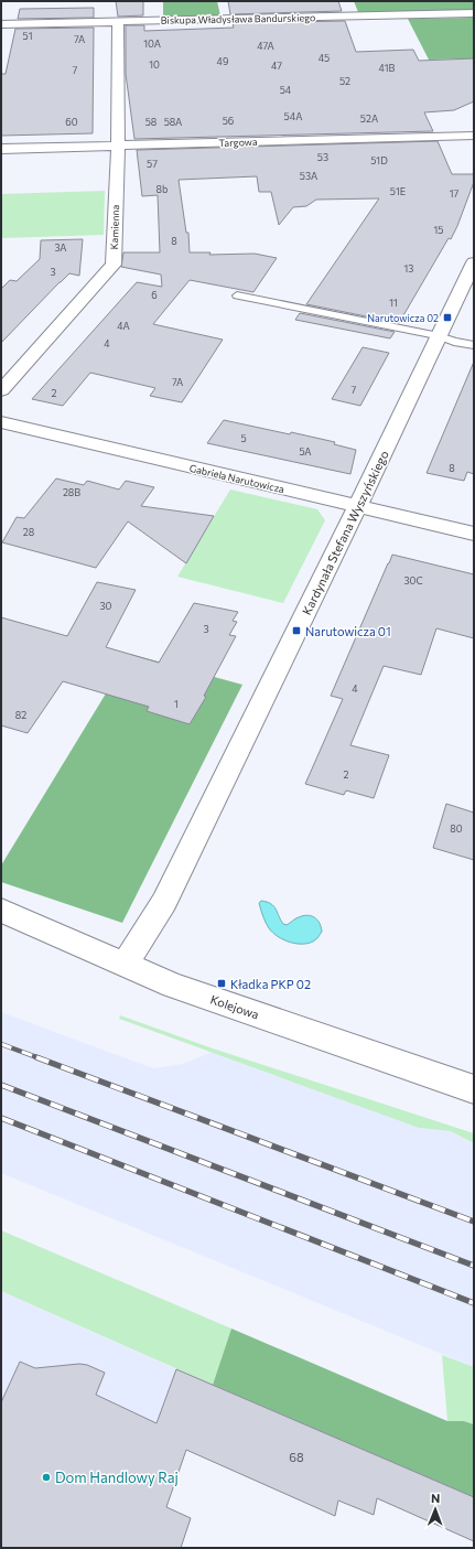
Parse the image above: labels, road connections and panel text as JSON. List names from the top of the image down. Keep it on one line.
{"streets":{"street":["Biskupa Władysława Bandurskiego","Targowa","Kamienna","Gabriela Narutowicza","Kardynała Stefana Wyszyńskiego","Kolejowa"]},"crossings":[["Biskupa Władysława Bandurskiego","Kamienna"],["Targowa","Kamienna"],["Gabriela Narutowicza","Kardynała Stefana Wyszyńskiego"],["Kardynała Stefana Wyszyńskiego","Kolejowa"]],"places":{"transit":["Narutowicza 02","Narutowicza 01","Kładka PKP 02"],"other":["Dom Handlowy Raj"]},"house_numbers":["51","7A","10A","47A","45","49","10","47","41B","7","52","54","54A","52A","56","60","58","58A","53","51D","57","53A","8b","51E","17","15","8","3A","13","3","6","11","4A","4","7A","7","2","5","5A","8","28B","28","30C","30","3","4","1","82","2","80","68"],"north":"top"}
